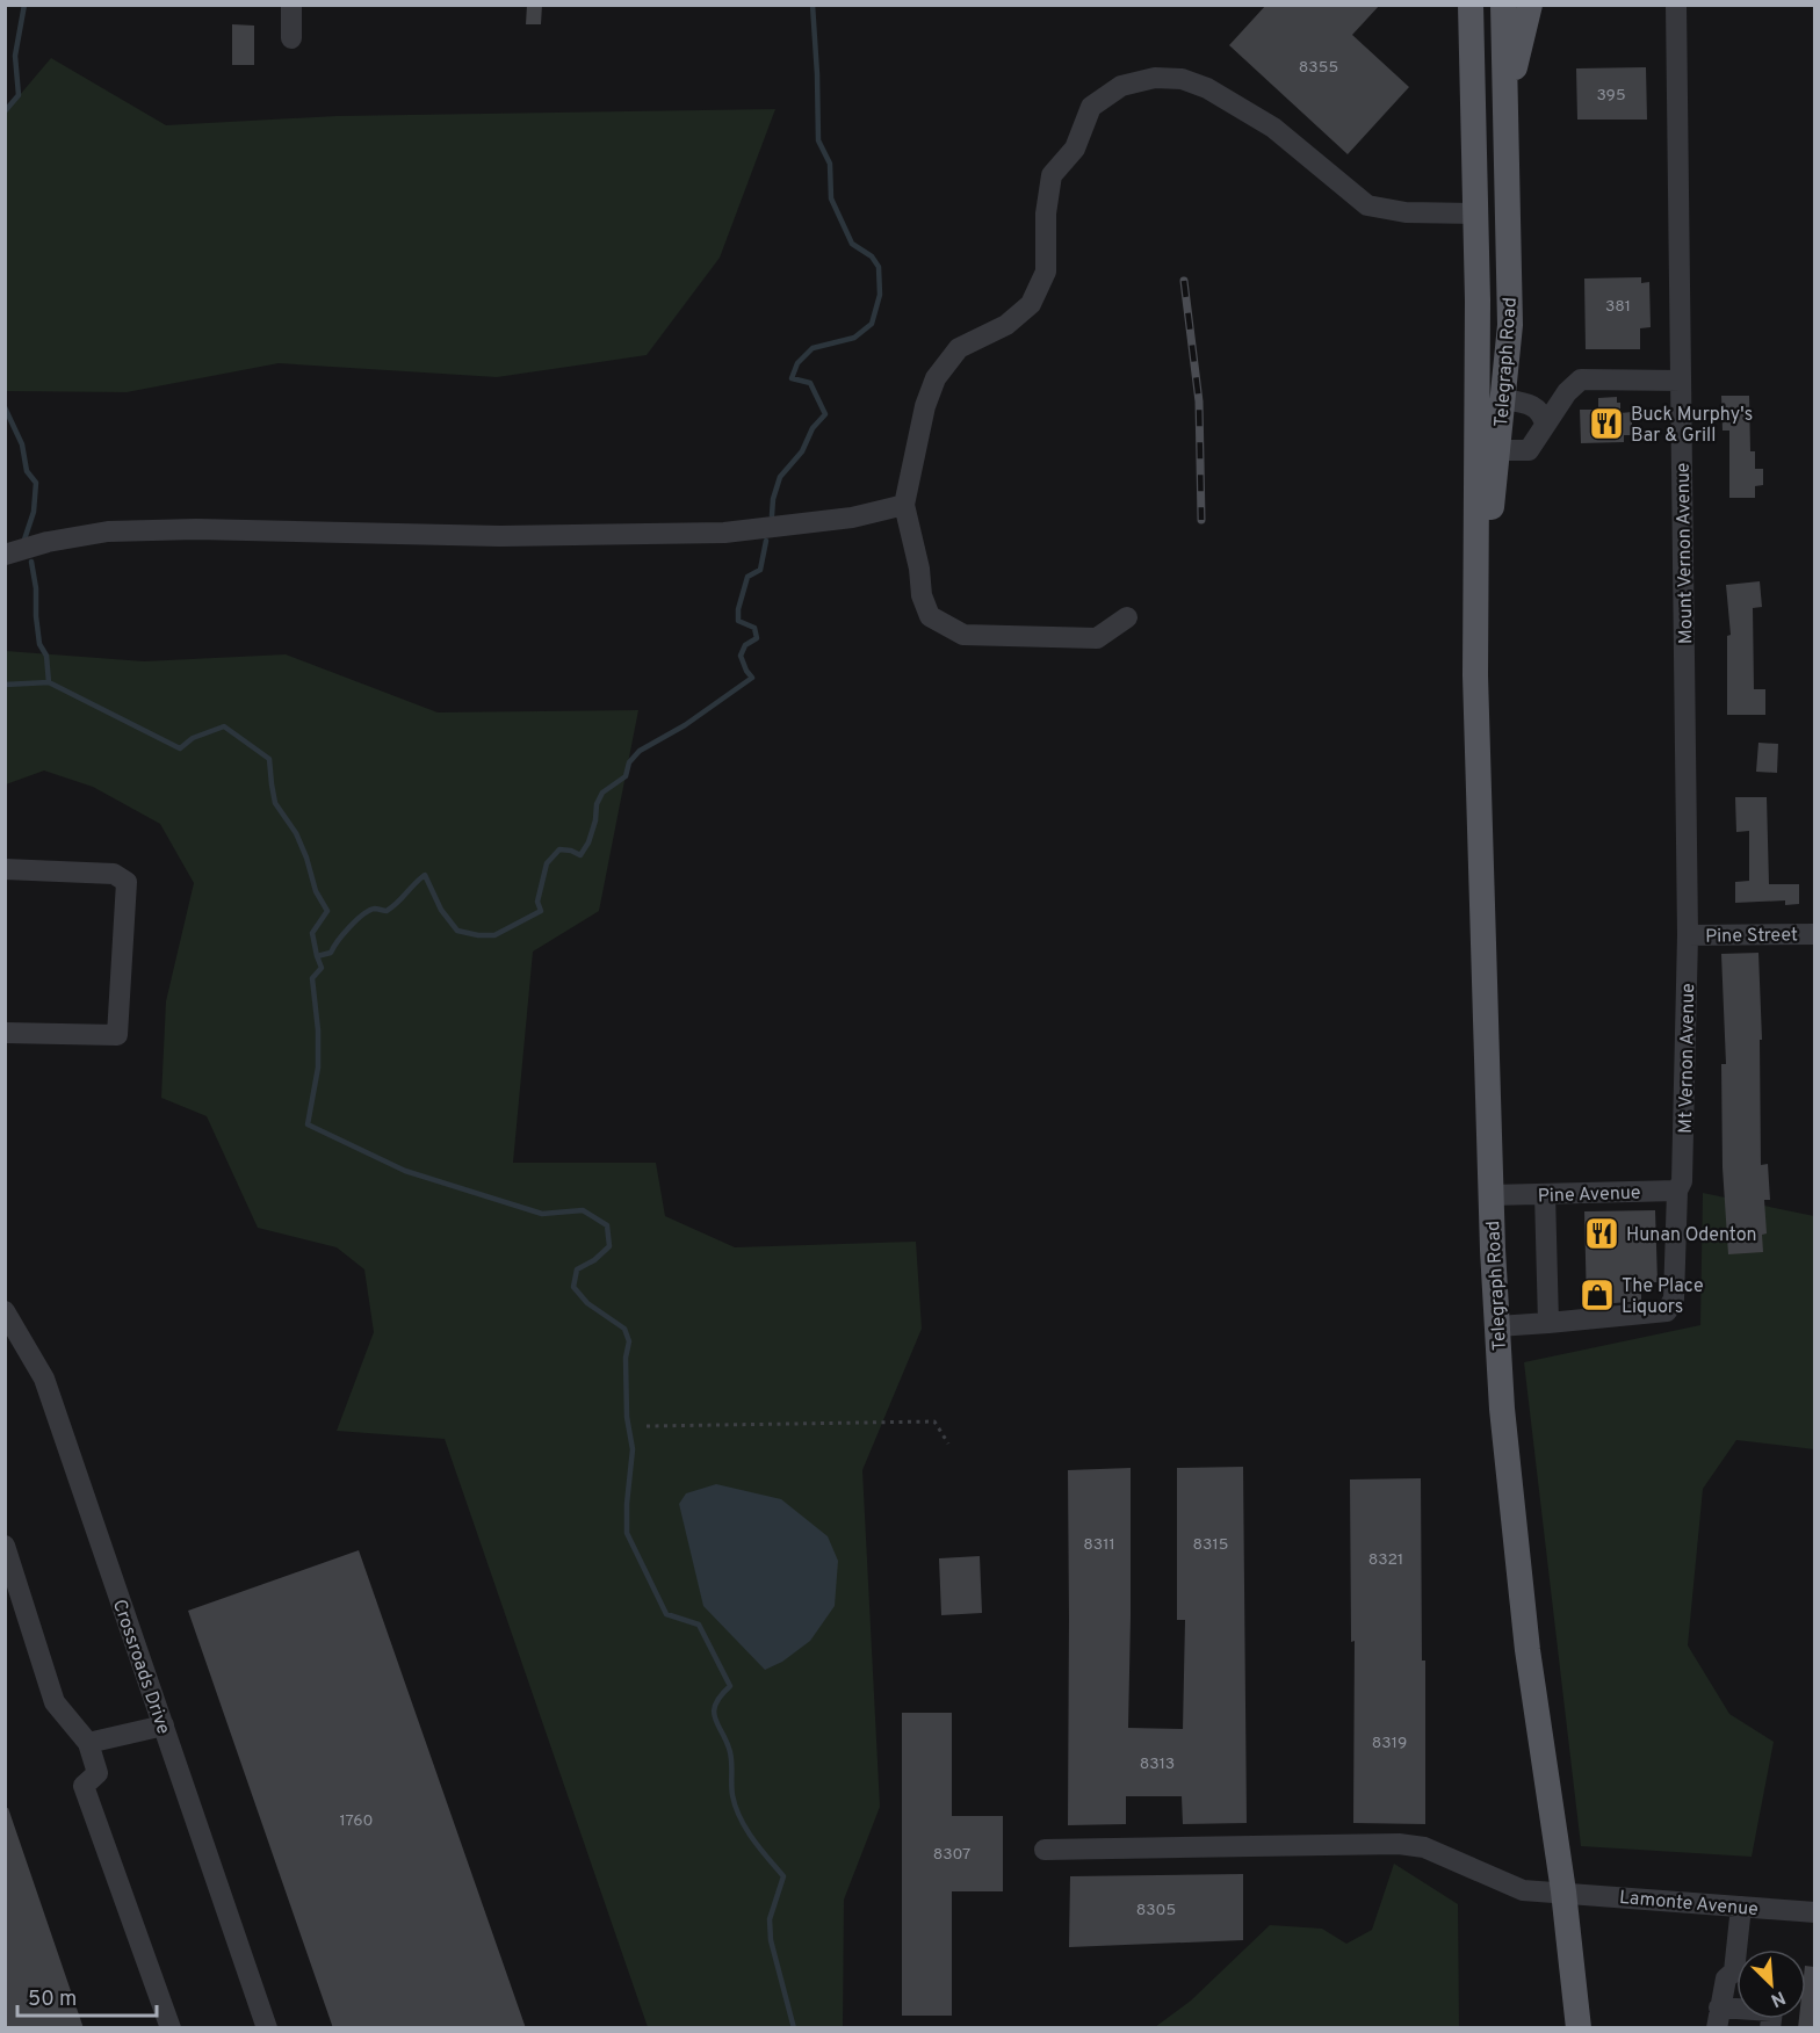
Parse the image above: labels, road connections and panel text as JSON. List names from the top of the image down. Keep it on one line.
{"streets":{"main road":["Telegraph Road"],"street":["Mount Vernon Avenue","Pine Street","Mt Vernon Avenue","Pine Avenue","Crossroads Drive","Lamonte Avenue"]},"crossings":[["Telegraph Road","Pine Avenue"],["Telegraph Road","Lamonte Avenue"],["Mount Vernon Avenue","Pine Street"],["Mount Vernon Avenue","Mt Vernon Avenue"],["Pine Street","Mt Vernon Avenue"],["Mt Vernon Avenue","Pine Avenue"]],"places":{"restaurant":["Buck Murphy's Bar & Grill","Hunan Odenton"],"shop":["The Place Liquors"]},"house_numbers":["8355","395","381","8311","8315","8321","8319","8313","1760","8307","8305"],"scale_bar":"50 m","north":"bottom right"}
